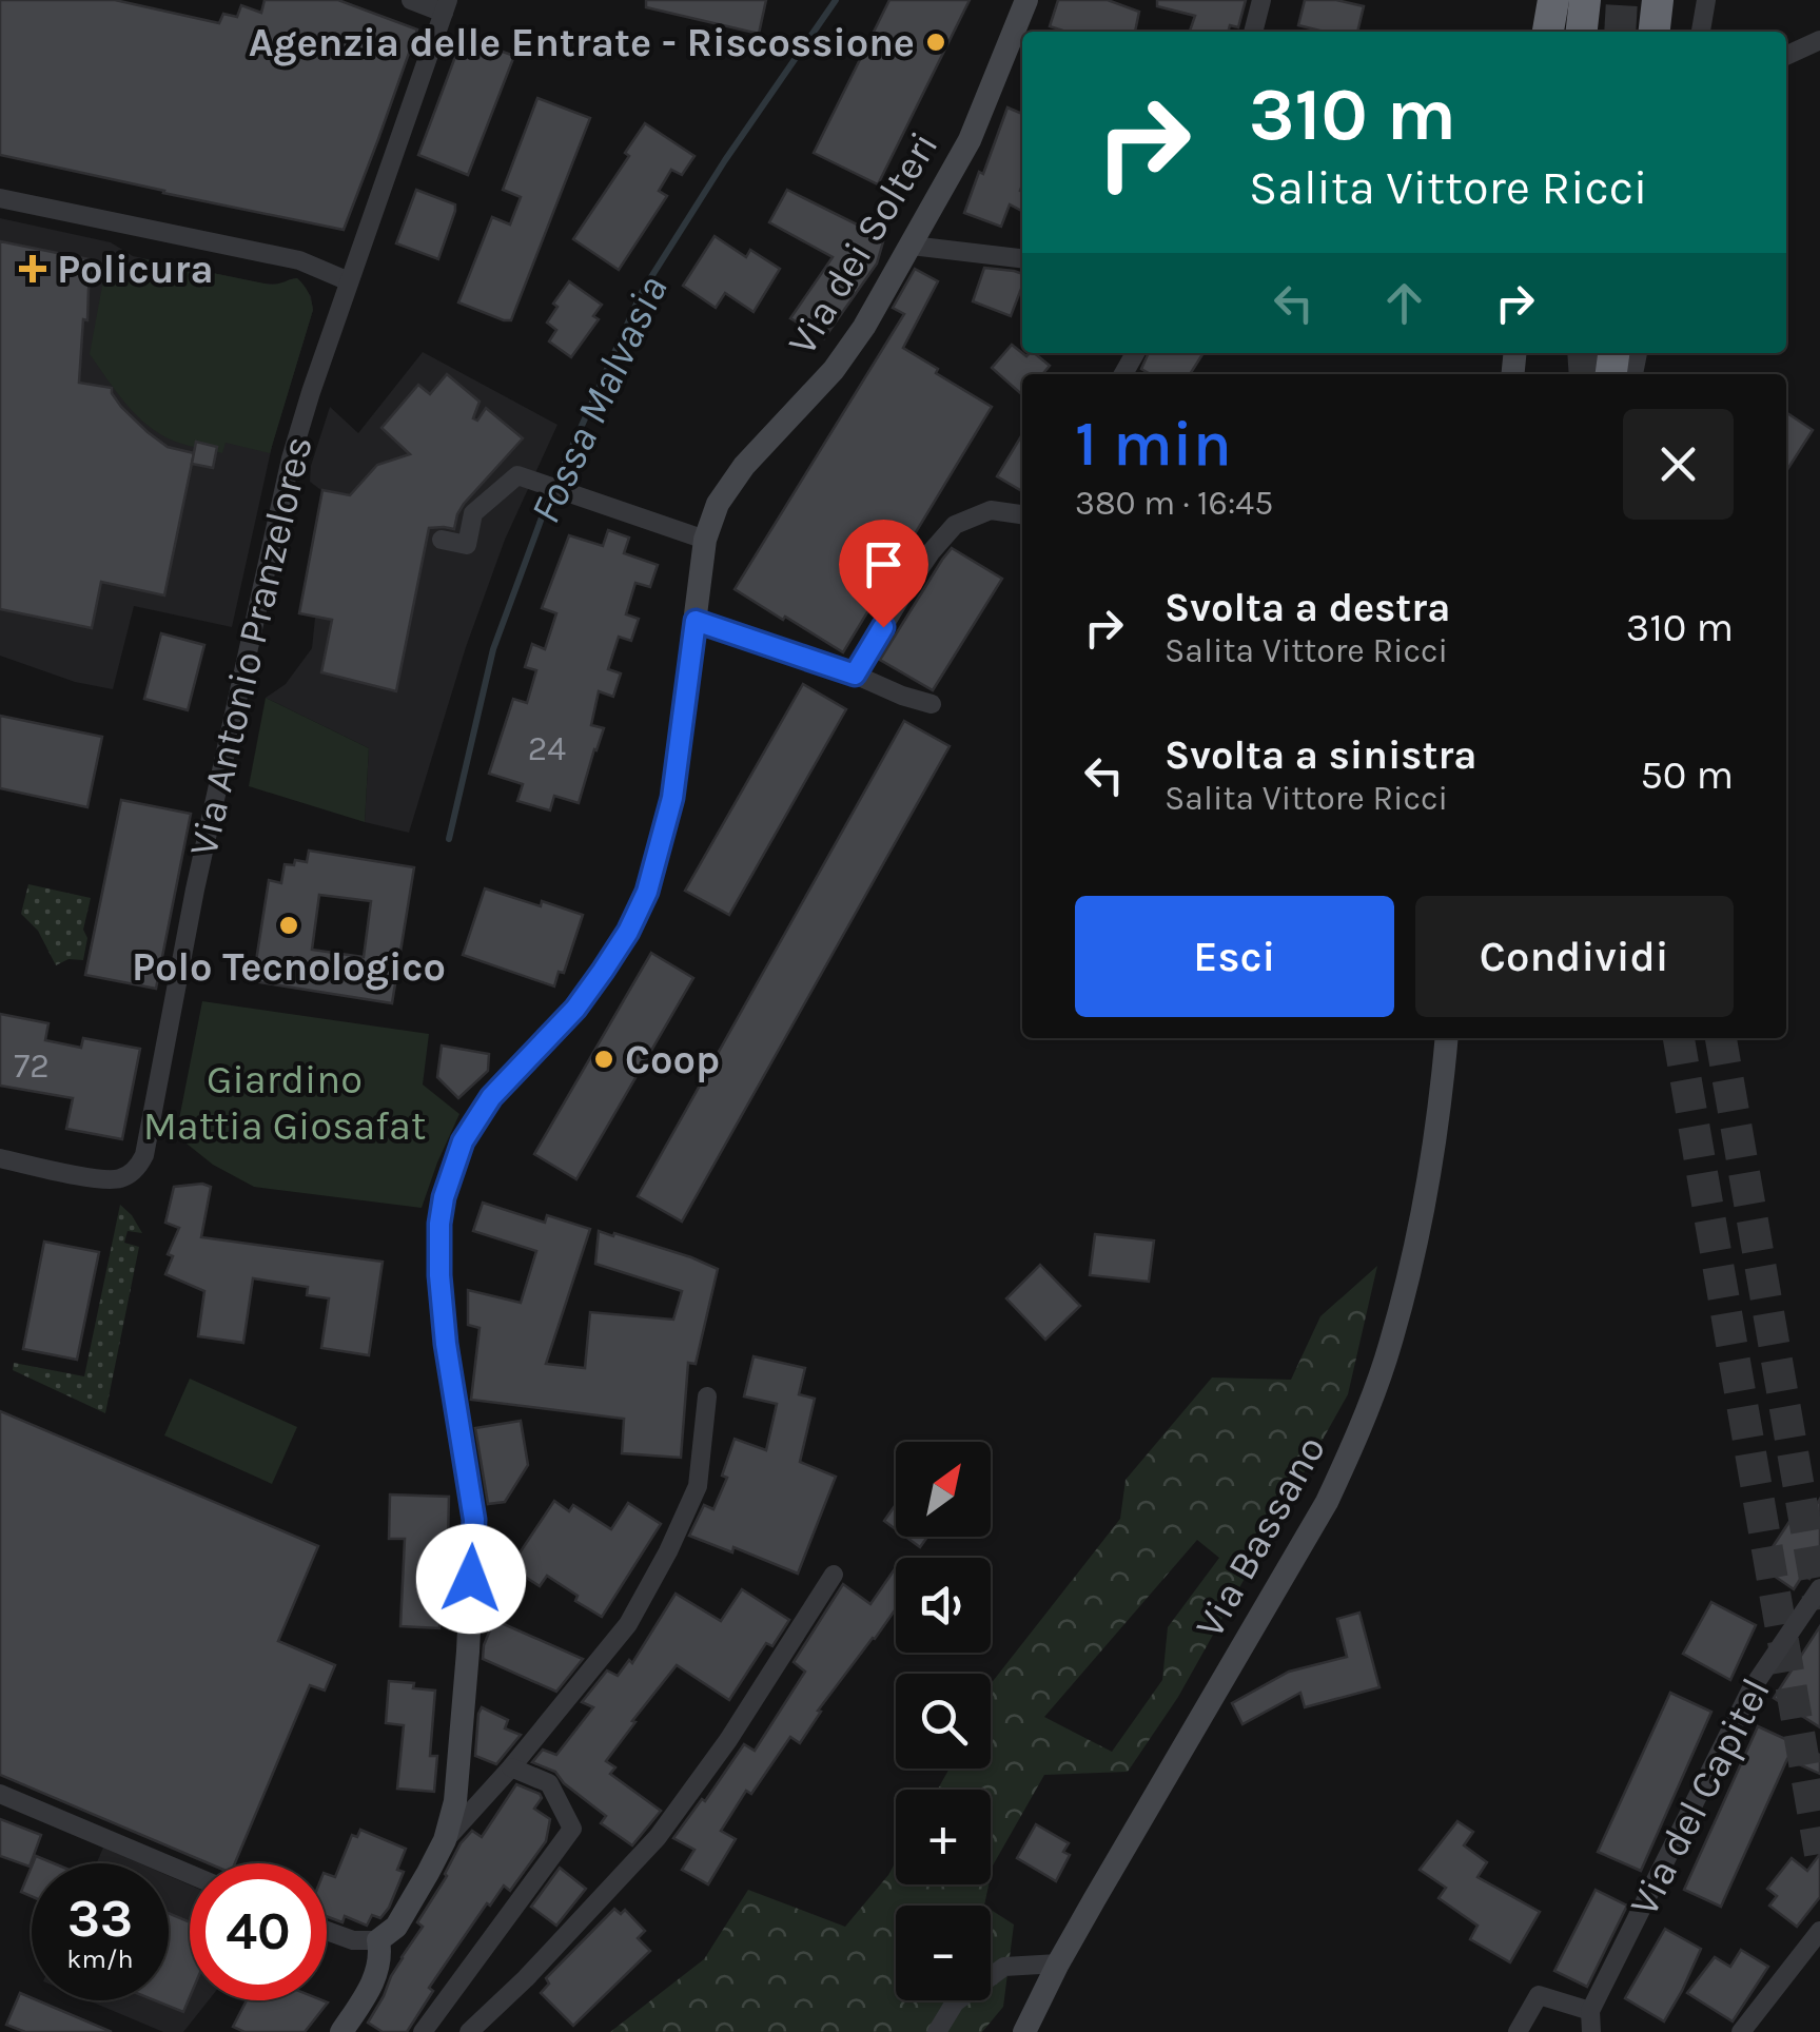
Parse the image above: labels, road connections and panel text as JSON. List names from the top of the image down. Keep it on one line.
{"streets":{"street":["Via dei Solteri","Via Antonio Pranzelores","Via Bassano","Via del Capitel"]},"water":["Fossa Malvasia"],"parks":["Giardino Mattia Giosafat"],"places":{"other":["Agenzia delle Entrate - Riscossione","Polo Tecnologico","Coop"],"health":["Policura"]},"house_numbers":["24","72"],"north":"top right","page":{"turn":["310 m","Salita Vittore Ricci"],"heading":["1 min","380 m · 16:45"],"list":[{"name":"Svolta a destra","note":"Salita Vittore Ricci","value":"310 m"},{"name":"Svolta a sinistra","note":"Salita Vittore Ricci","value":"50 m"}],"buttons":["Esci","Condividi"],"map_buttons":["+","−"],"speed":"33 km/h","limit":"40"}}
